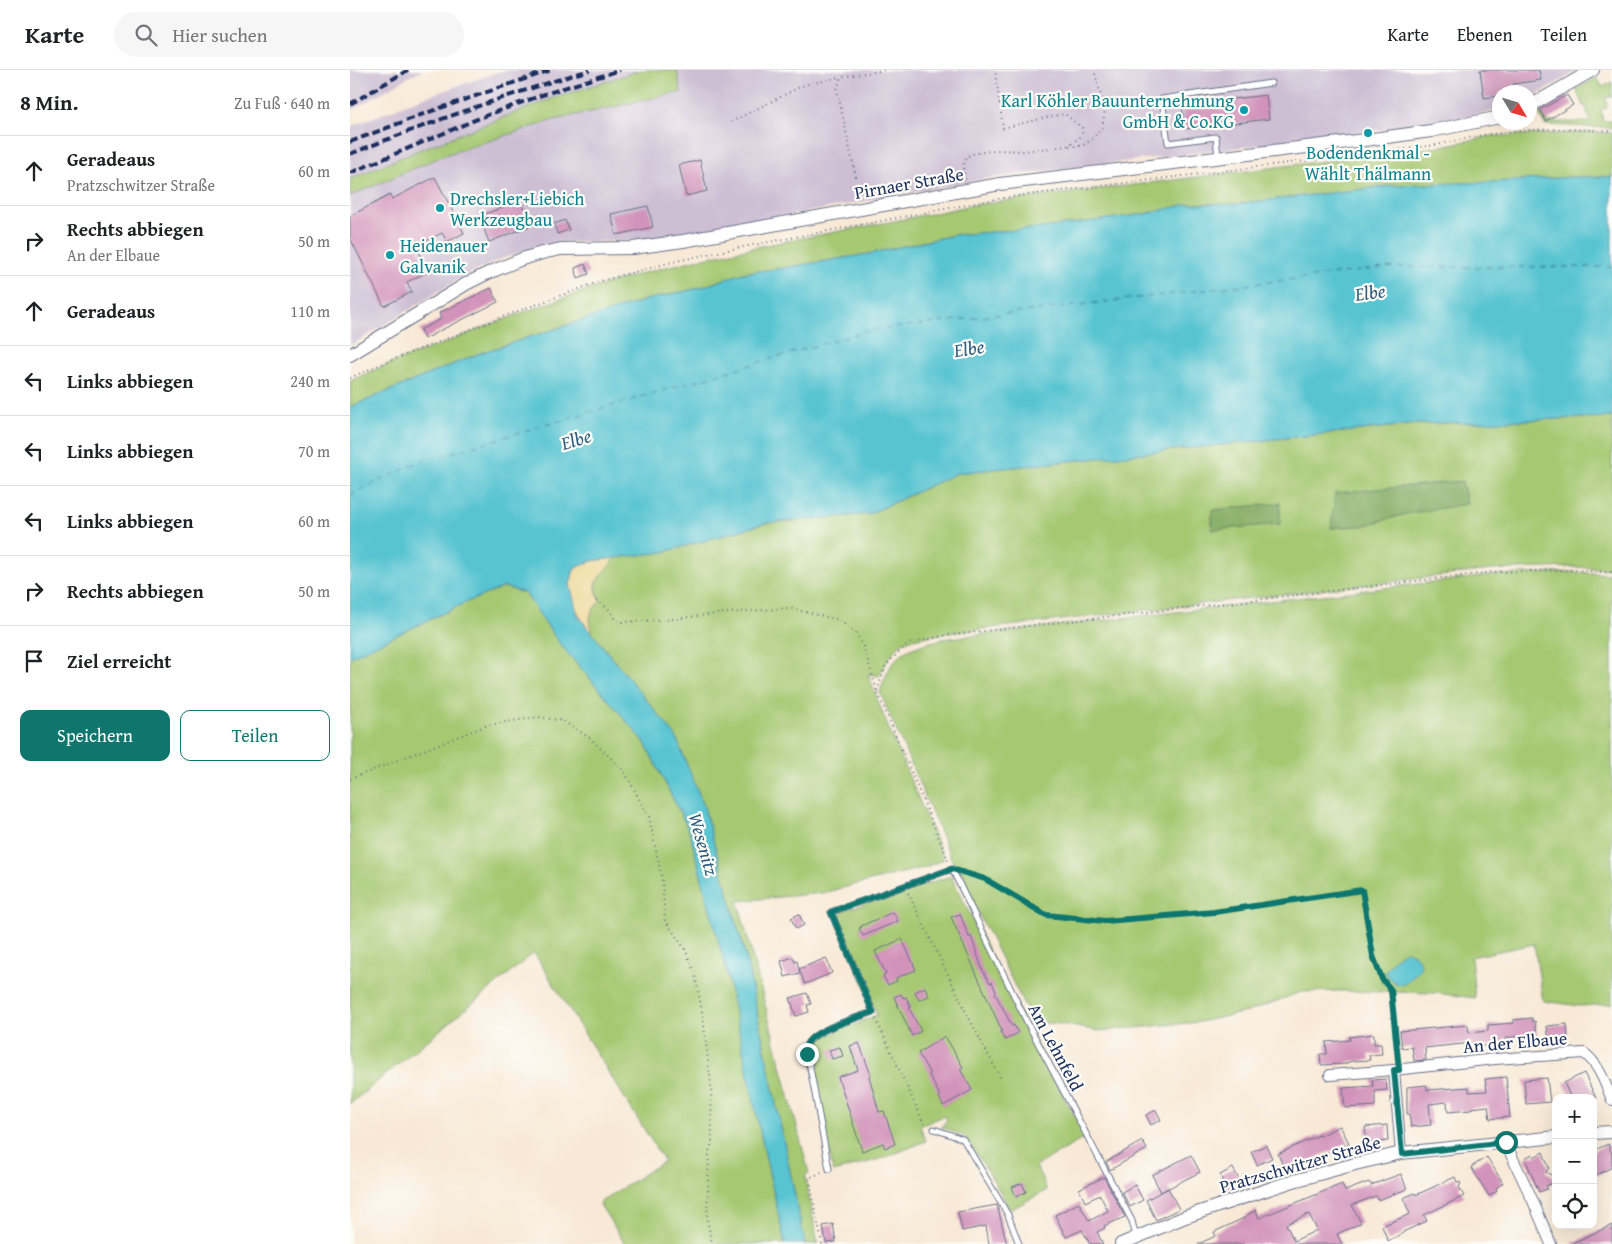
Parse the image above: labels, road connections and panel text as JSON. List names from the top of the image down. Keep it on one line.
{"streets":{"street":["Pirnaer Straße","An der Elbaue","Pratzschwitzer Straße"],"lane":["Am Lehnfeld"]},"crossings":[["Am Lehnfeld","Pratzschwitzer Straße"]],"water":["Elbe","Wesenitz"],"places":["Karl Köhler Bauunternehmung GmbH & Co.KG","Bodendenkmal - Wählt Thälmann","Drechsler+Liebich Werkzeugbau","Heidenauer Galvanik"],"north":"bottom right","page":{"header":"Karte","search":"Hier suchen","nav":["Karte","Ebenen","Teilen"],"heading":["8 Min.","Zu Fuß · 640 m"],"list":[["Geradeaus","Pratzschwitzer Straße","60 m"],["Rechts abbiegen","An der Elbaue","50 m"],["Geradeaus","110 m"],["Links abbiegen","240 m"],["Links abbiegen","70 m"],["Links abbiegen","60 m"],["Rechts abbiegen","50 m"],"Ziel erreicht"],"buttons":["Speichern","Teilen"],"map_buttons":["+","−"]}}
